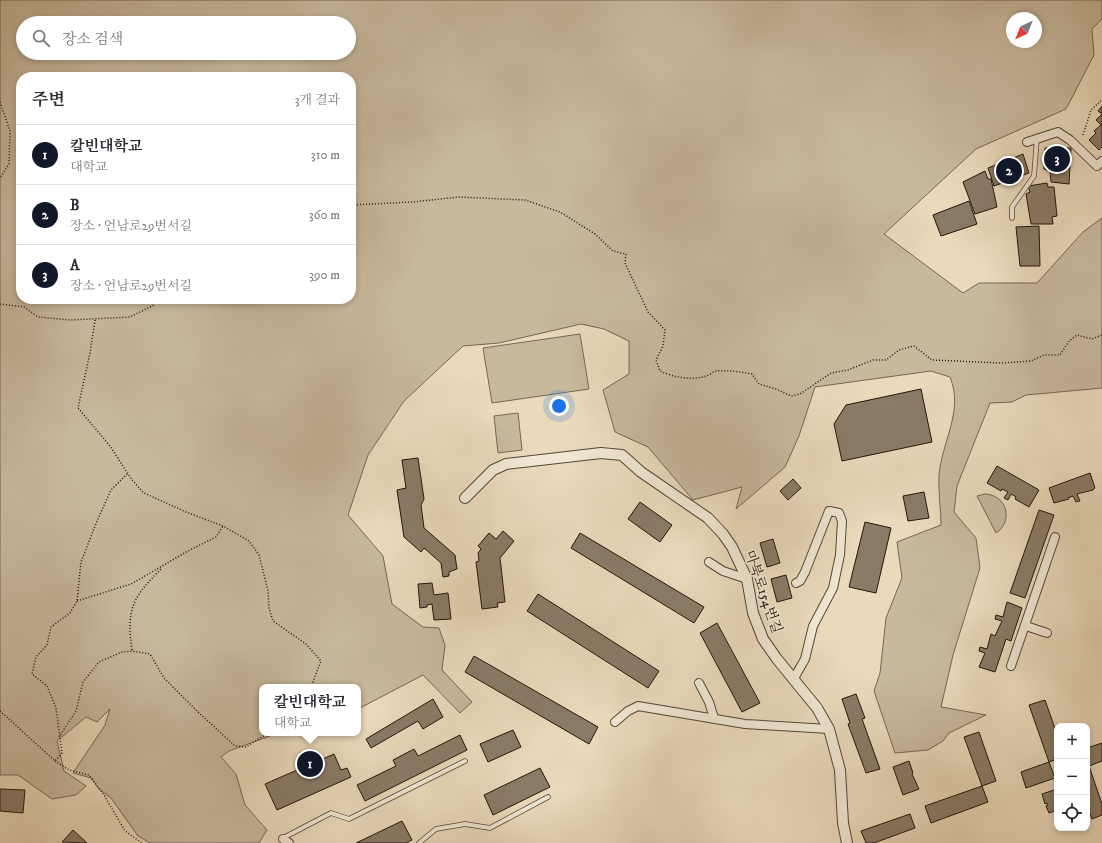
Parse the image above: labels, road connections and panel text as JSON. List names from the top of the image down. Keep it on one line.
{"streets":{"street":["마북로154번길"]},"north":"bottom left","page":{"search":"장소 검색","heading":["주변","3개 결과"],"list":[{"mark":"1","name":"칼빈대학교","note":"대학교","value":"310 m"},{"mark":"2","name":"B","note":"장소 · 언남로29번서길","value":"360 m"},{"mark":"3","name":"A","note":"장소 · 언남로29번서길","value":"390 m"}],"pins":["3","2","1"],"popup":["칼빈대학교","대학교"],"map_buttons":["+","−"]}}
